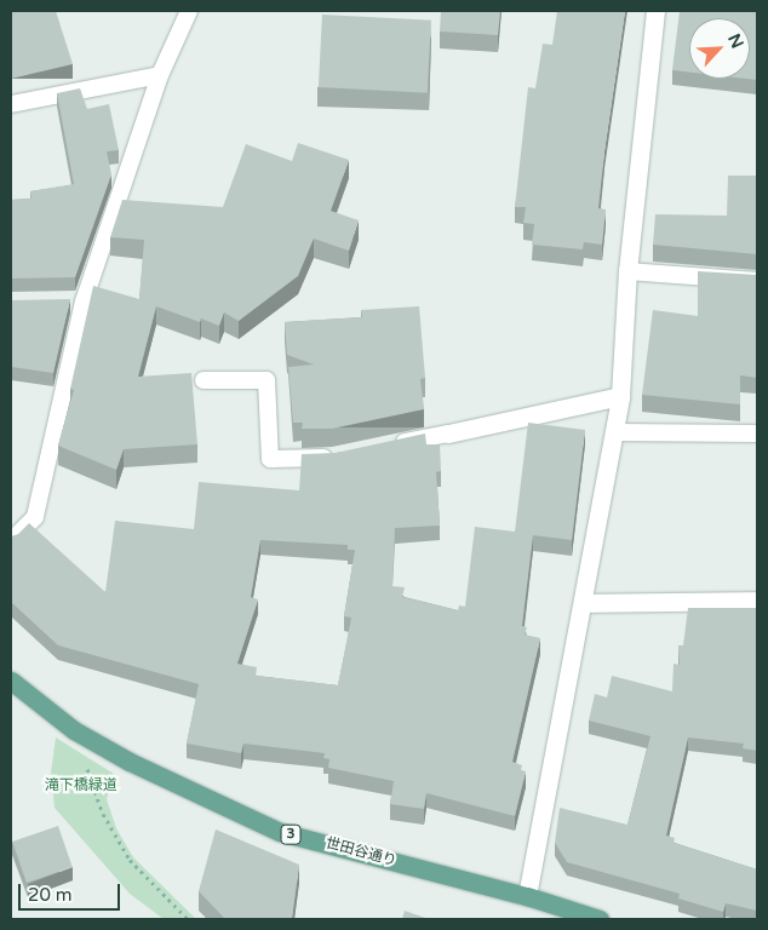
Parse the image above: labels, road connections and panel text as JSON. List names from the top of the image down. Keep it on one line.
{"streets":{"main road":["3","世田谷通り"]},"parks":["滝下橋緑道"],"scale_bar":"20 m","north":"top right"}
